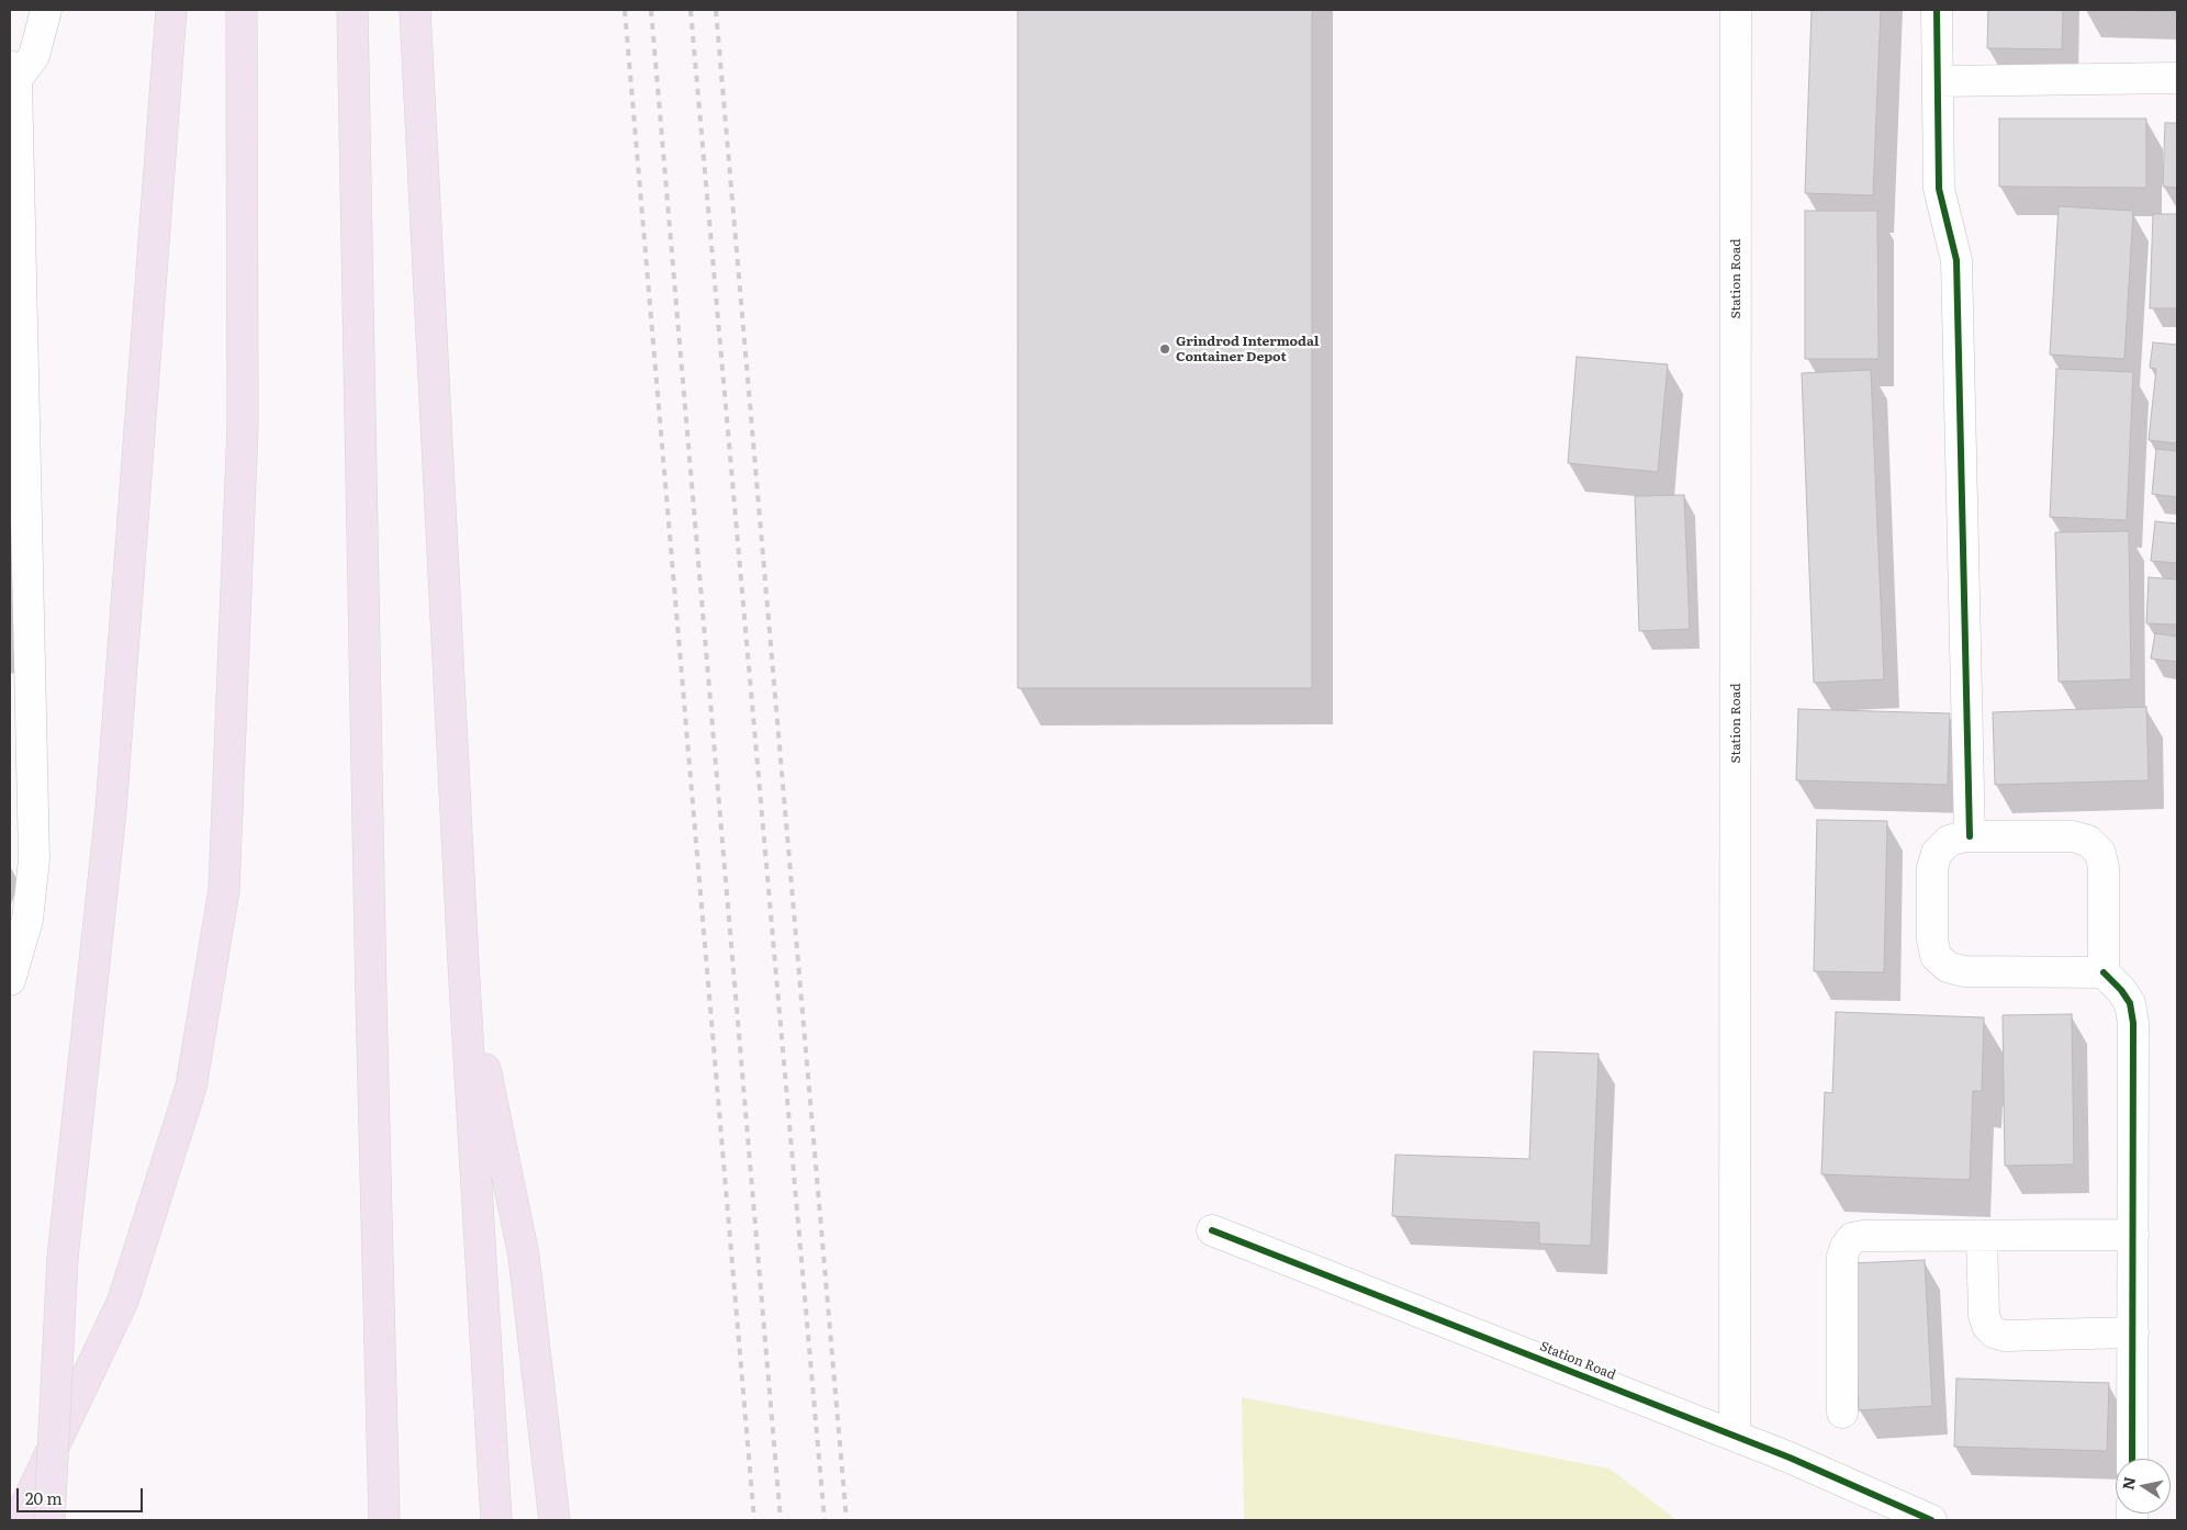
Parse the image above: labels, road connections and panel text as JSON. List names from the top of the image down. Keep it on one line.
{"streets":{"street":["Station Road"]},"places":["Grindrod Intermodal Container Depot"],"scale_bar":"20 m","north":"left"}
